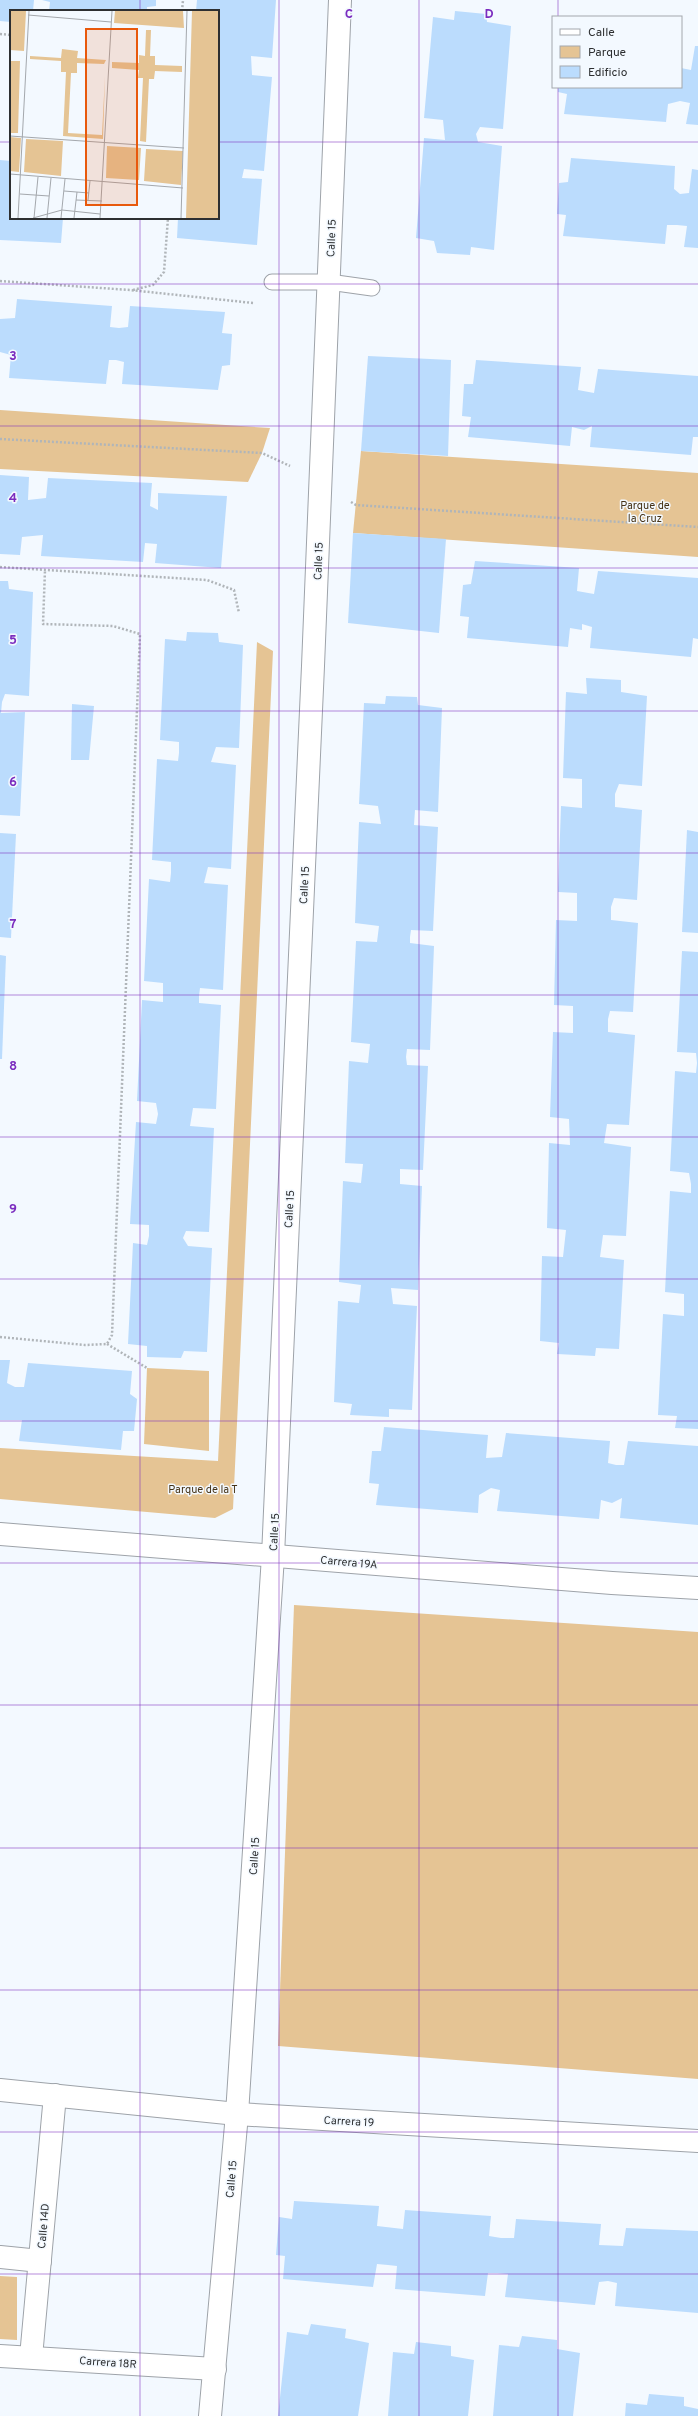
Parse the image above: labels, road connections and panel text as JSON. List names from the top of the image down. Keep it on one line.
{"streets":{"street":["Calle 15","Carrera 19A","Carrera 19","Calle 14D","Carrera 18R"]},"crossings":[["Calle 15","Carrera 19A"],["Calle 15","Carrera 19"],["Calle 15","Carrera 18R"],["Carrera 19","Calle 14D"],["Calle 14D","Carrera 18R"]],"parks":["Parque de la Cruz","Parque de la T"],"legend":["Calle","Parque","Edificio"],"grid":{"columns":["C","D"],"rows":["3","4","5","6","7","8","9"]}}
